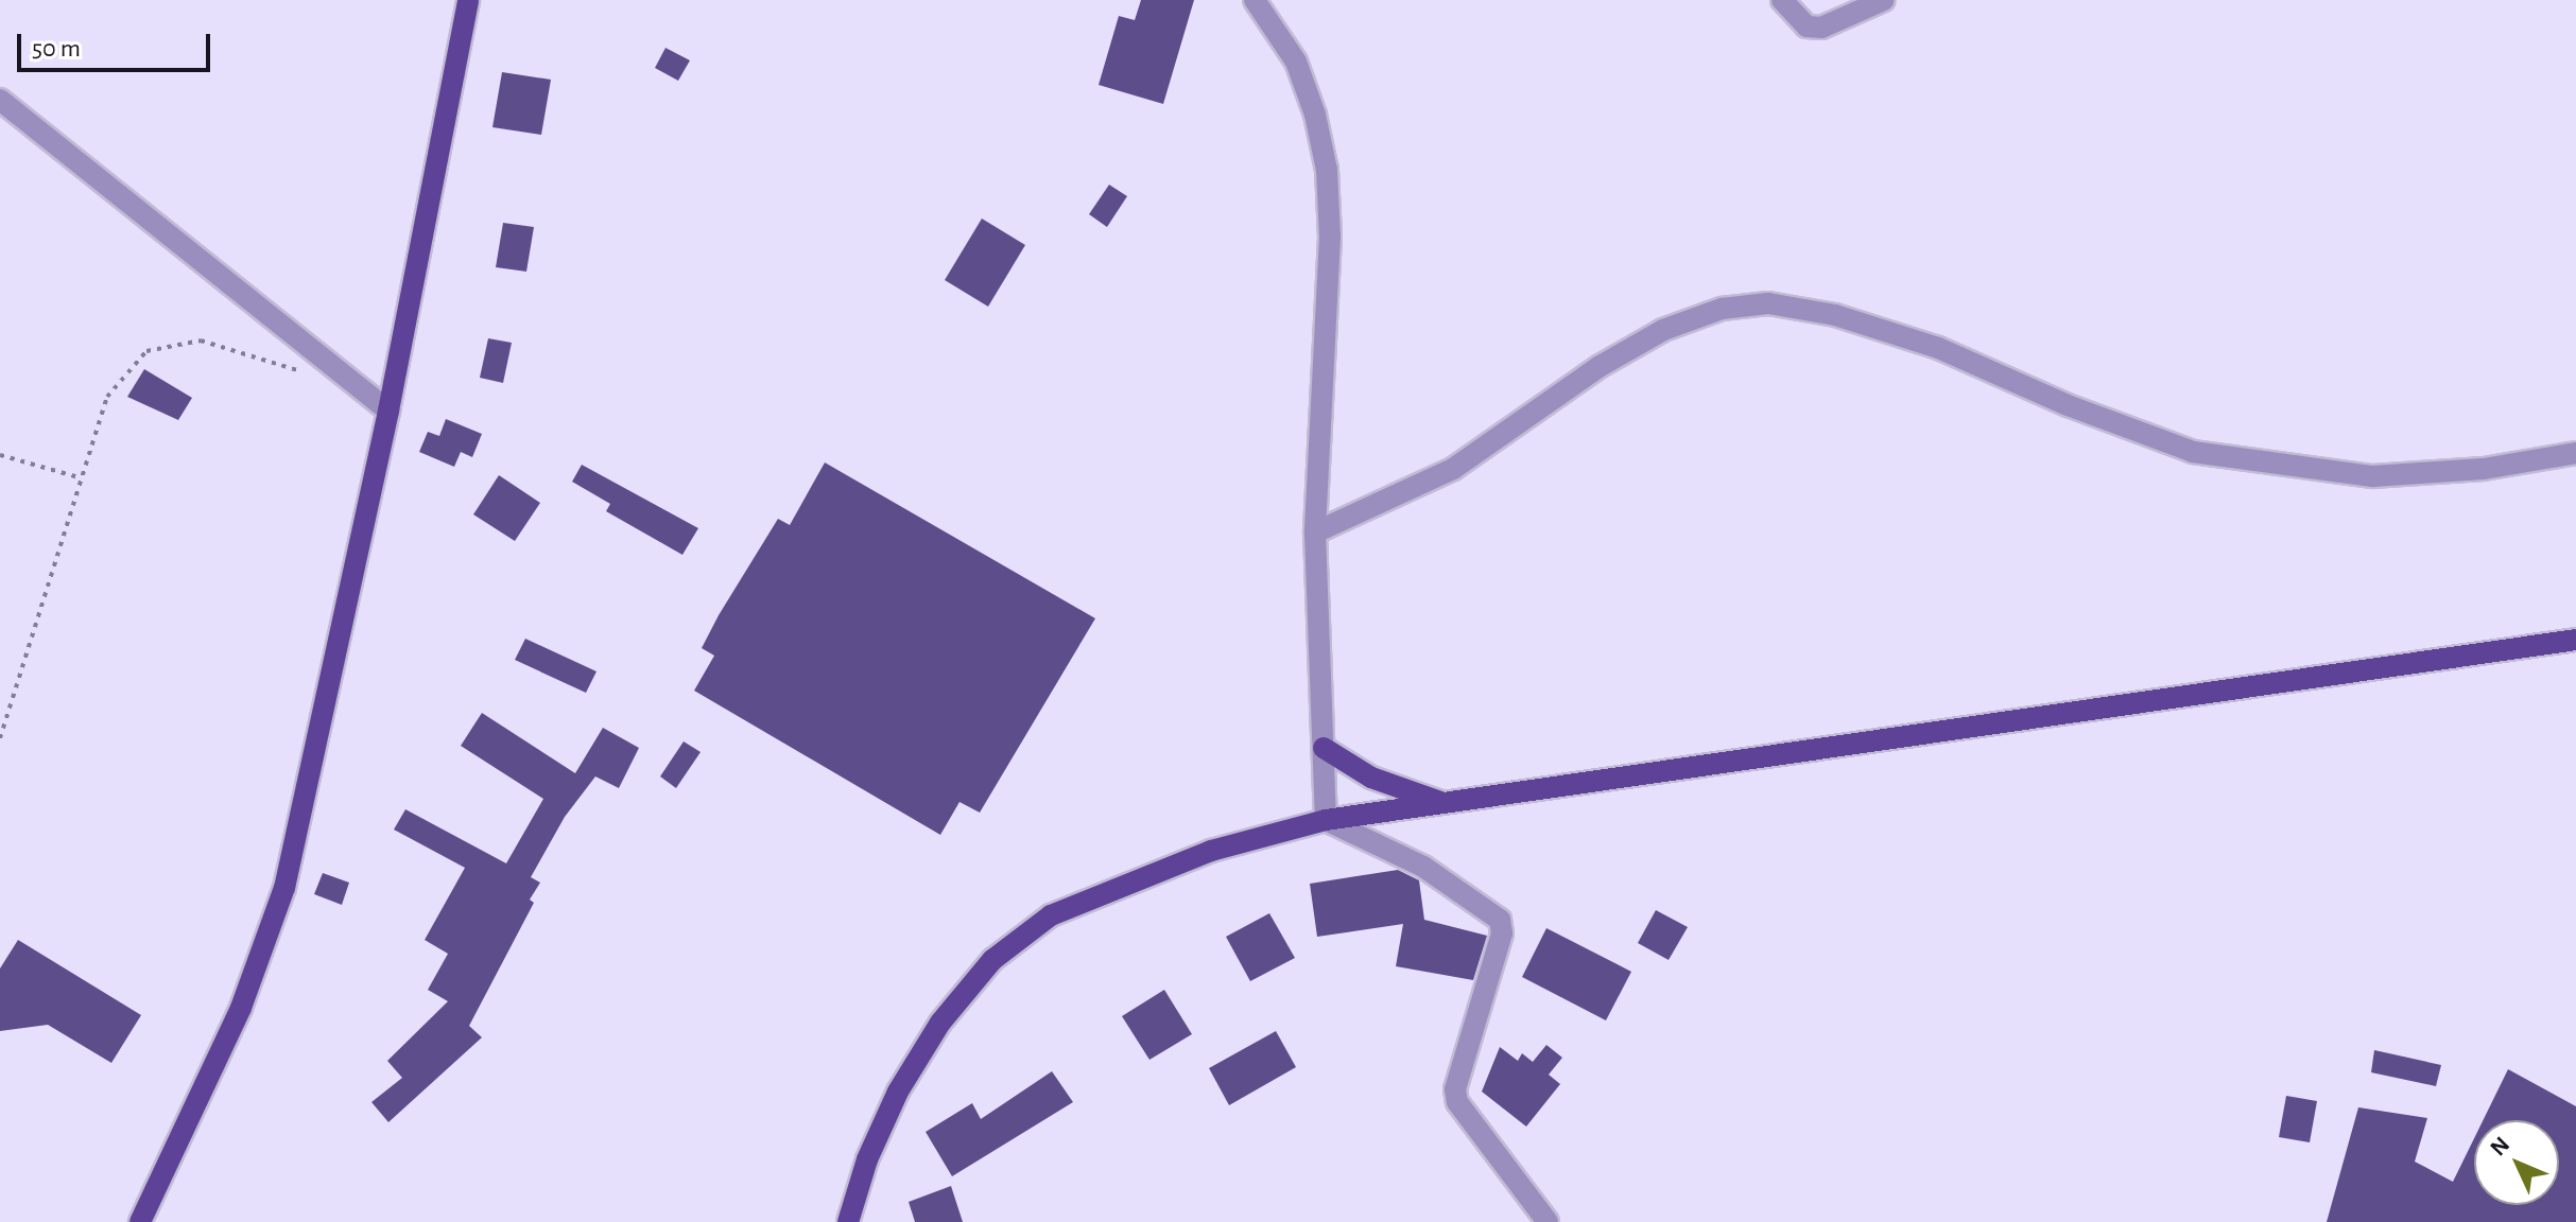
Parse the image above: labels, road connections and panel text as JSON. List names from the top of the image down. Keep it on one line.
{"scale_bar":"50 m","north":"top left"}
